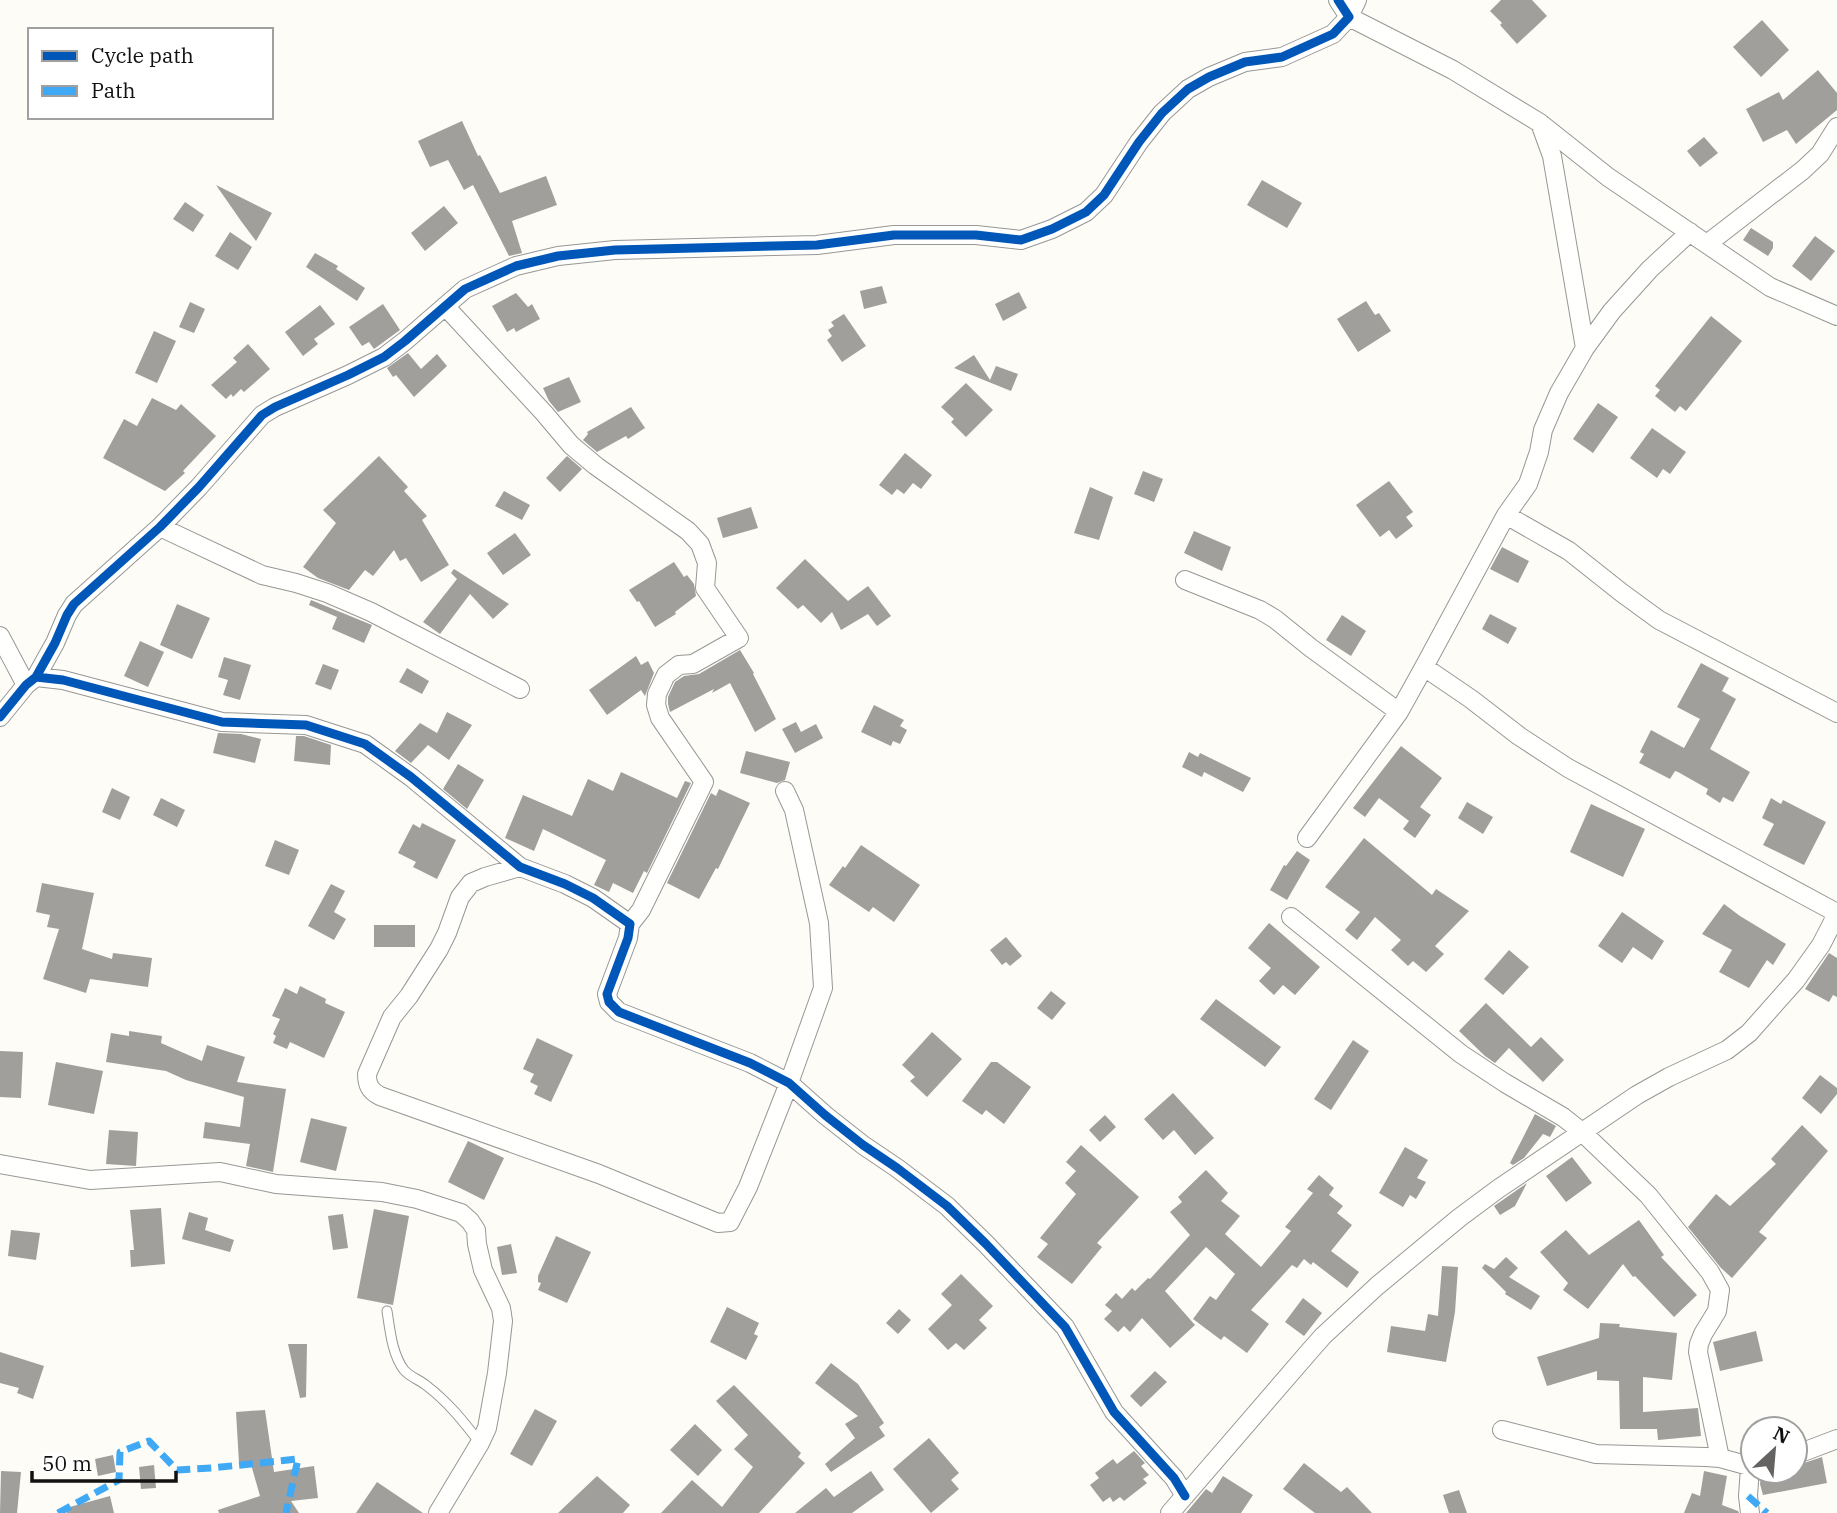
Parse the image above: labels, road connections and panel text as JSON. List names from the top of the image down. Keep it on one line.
{"legend":["Cycle path","Path"],"scale_bar":"50 m","north":"top right"}
